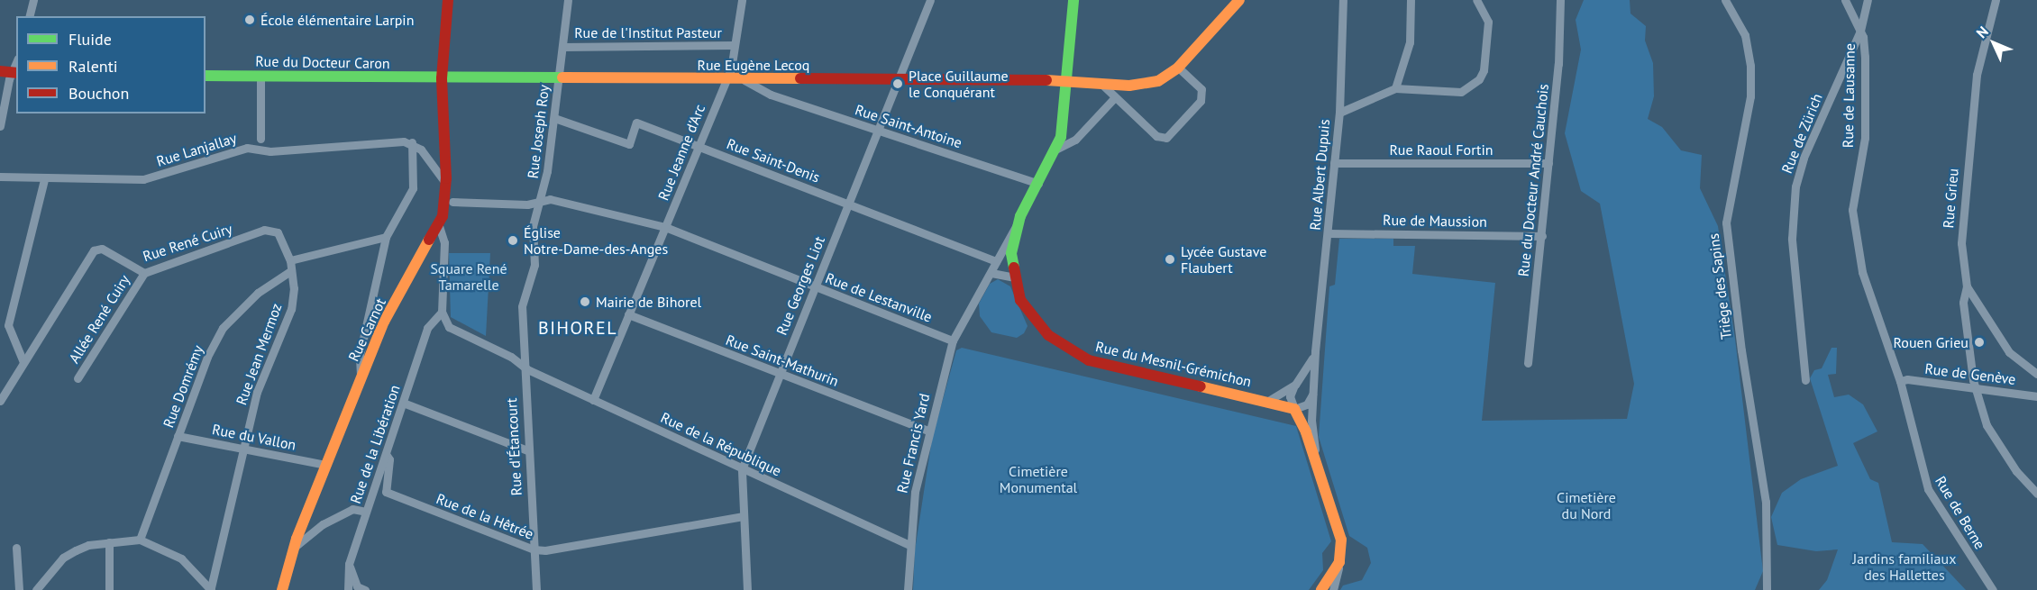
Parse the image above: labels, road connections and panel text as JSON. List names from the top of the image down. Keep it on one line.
{"streets":{"street":["Rue de l'Institut Pasteur","Rue du Docteur Caron","Rue Eugène Lecoq","Rue de Lausanne","Rue Saint-Antoine","Rue Joseph Roy","Rue de Zürich","Rue Lanjallay","Rue Raoul Fortin","Rue Jeanne d'Arc","Rue Saint-Denis","Rue Albert Dupuis","Rue du Docteur André Cauchois","Rue Grieu","Rue de Maussion","Rue René Cuiry","Rue Georges Liot","Triège des Sapins","Rue de Lestanville","Allée René Cuiry","Rue Carnot","Rue Jean Mermoz","Rue Saint-Mathurin","Rue du Mesnil-Grémichon","Rue de Genève","Rue Domrémy","Rue du Vallon","Rue Francis Yard","Rue de la Libération","Rue de la République","Rue d'Étancourt","Rue de Berne","Rue de la Hêtrée"]},"crossings":[["Rue de l'Institut Pasteur","Rue Joseph Roy"],["Rue de l'Institut Pasteur","Rue Jeanne d'Arc"],["Rue du Docteur Caron","Rue Eugène Lecoq"],["Rue du Docteur Caron","Rue Carnot"],["Rue Eugène Lecoq","Rue Saint-Antoine"],["Rue Eugène Lecoq","Rue Joseph Roy"],["Rue Eugène Lecoq","Rue Jeanne d'Arc"],["Rue Eugène Lecoq","Rue Georges Liot"],["Rue Eugène Lecoq","Rue Carnot"],["Rue Eugène Lecoq","Rue du Mesnil-Grémichon"],["Rue de Lausanne","Rue de Zürich"],["Rue de Lausanne","Rue de Genève"],["Rue de Lausanne","Rue de Berne"],["Rue Saint-Antoine","Rue Georges Liot"],["Rue Saint-Antoine","Rue du Mesnil-Grémichon"],["Rue Joseph Roy","Rue Saint-Denis"],["Rue Joseph Roy","Rue de Lestanville"],["Rue Joseph Roy","Rue d'Étancourt"],["Rue Raoul Fortin","Rue Albert Dupuis"],["Rue Raoul Fortin","Rue du Docteur André Cauchois"],["Rue Jeanne d'Arc","Rue Saint-Denis"],["Rue Jeanne d'Arc","Rue de Lestanville"],["Rue Jeanne d'Arc","Rue Saint-Mathurin"],["Rue Jeanne d'Arc","Rue de la République"],["Rue Saint-Denis","Rue Georges Liot"],["Rue Saint-Denis","Rue Francis Yard"],["Rue Albert Dupuis","Rue de Maussion"],["Rue Albert Dupuis","Rue du Mesnil-Grémichon"],["Rue du Docteur André Cauchois","Rue de Maussion"],["Rue René Cuiry","Allée René Cuiry"],["Rue René Cuiry","Rue Jean Mermoz"],["Rue Georges Liot","Rue de Lestanville"],["Rue Georges Liot","Rue Saint-Mathurin"],["Rue Georges Liot","Rue de la République"],["Rue Georges Liot","Rue de la Hêtrée"],["Rue de Lestanville","Rue Francis Yard"],["Rue Carnot","Rue du Vallon"],["Rue Jean Mermoz","Rue Domrémy"],["Rue Jean Mermoz","Rue du Vallon"],["Rue Saint-Mathurin","Rue Francis Yard"],["Rue du Mesnil-Grémichon","Rue Francis Yard"],["Rue de Genève","Rue de Berne"],["Rue Domrémy","Rue du Vallon"],["Rue Francis Yard","Rue de la République"],["Rue de la Libération","Rue de la République"],["Rue de la Libération","Rue de la Hêtrée"],["Rue de la République","Rue d'Étancourt"],["Rue d'Étancourt","Rue de la Hêtrée"]],"districts":["BIHOREL"],"parks":["Square René Tamarelle","Cimetière Monumental","Cimetière du Nord","Jardins familiaux des Hallettes"],"places":["École élémentaire Larpin","Place Guillaume le Conquérant","Église Notre-Dame-des-Anges","Lycée Gustave Flaubert","Mairie de Bihorel","Rouen Grieu"],"legend":["Fluide","Ralenti","Bouchon"],"north":"top left"}
